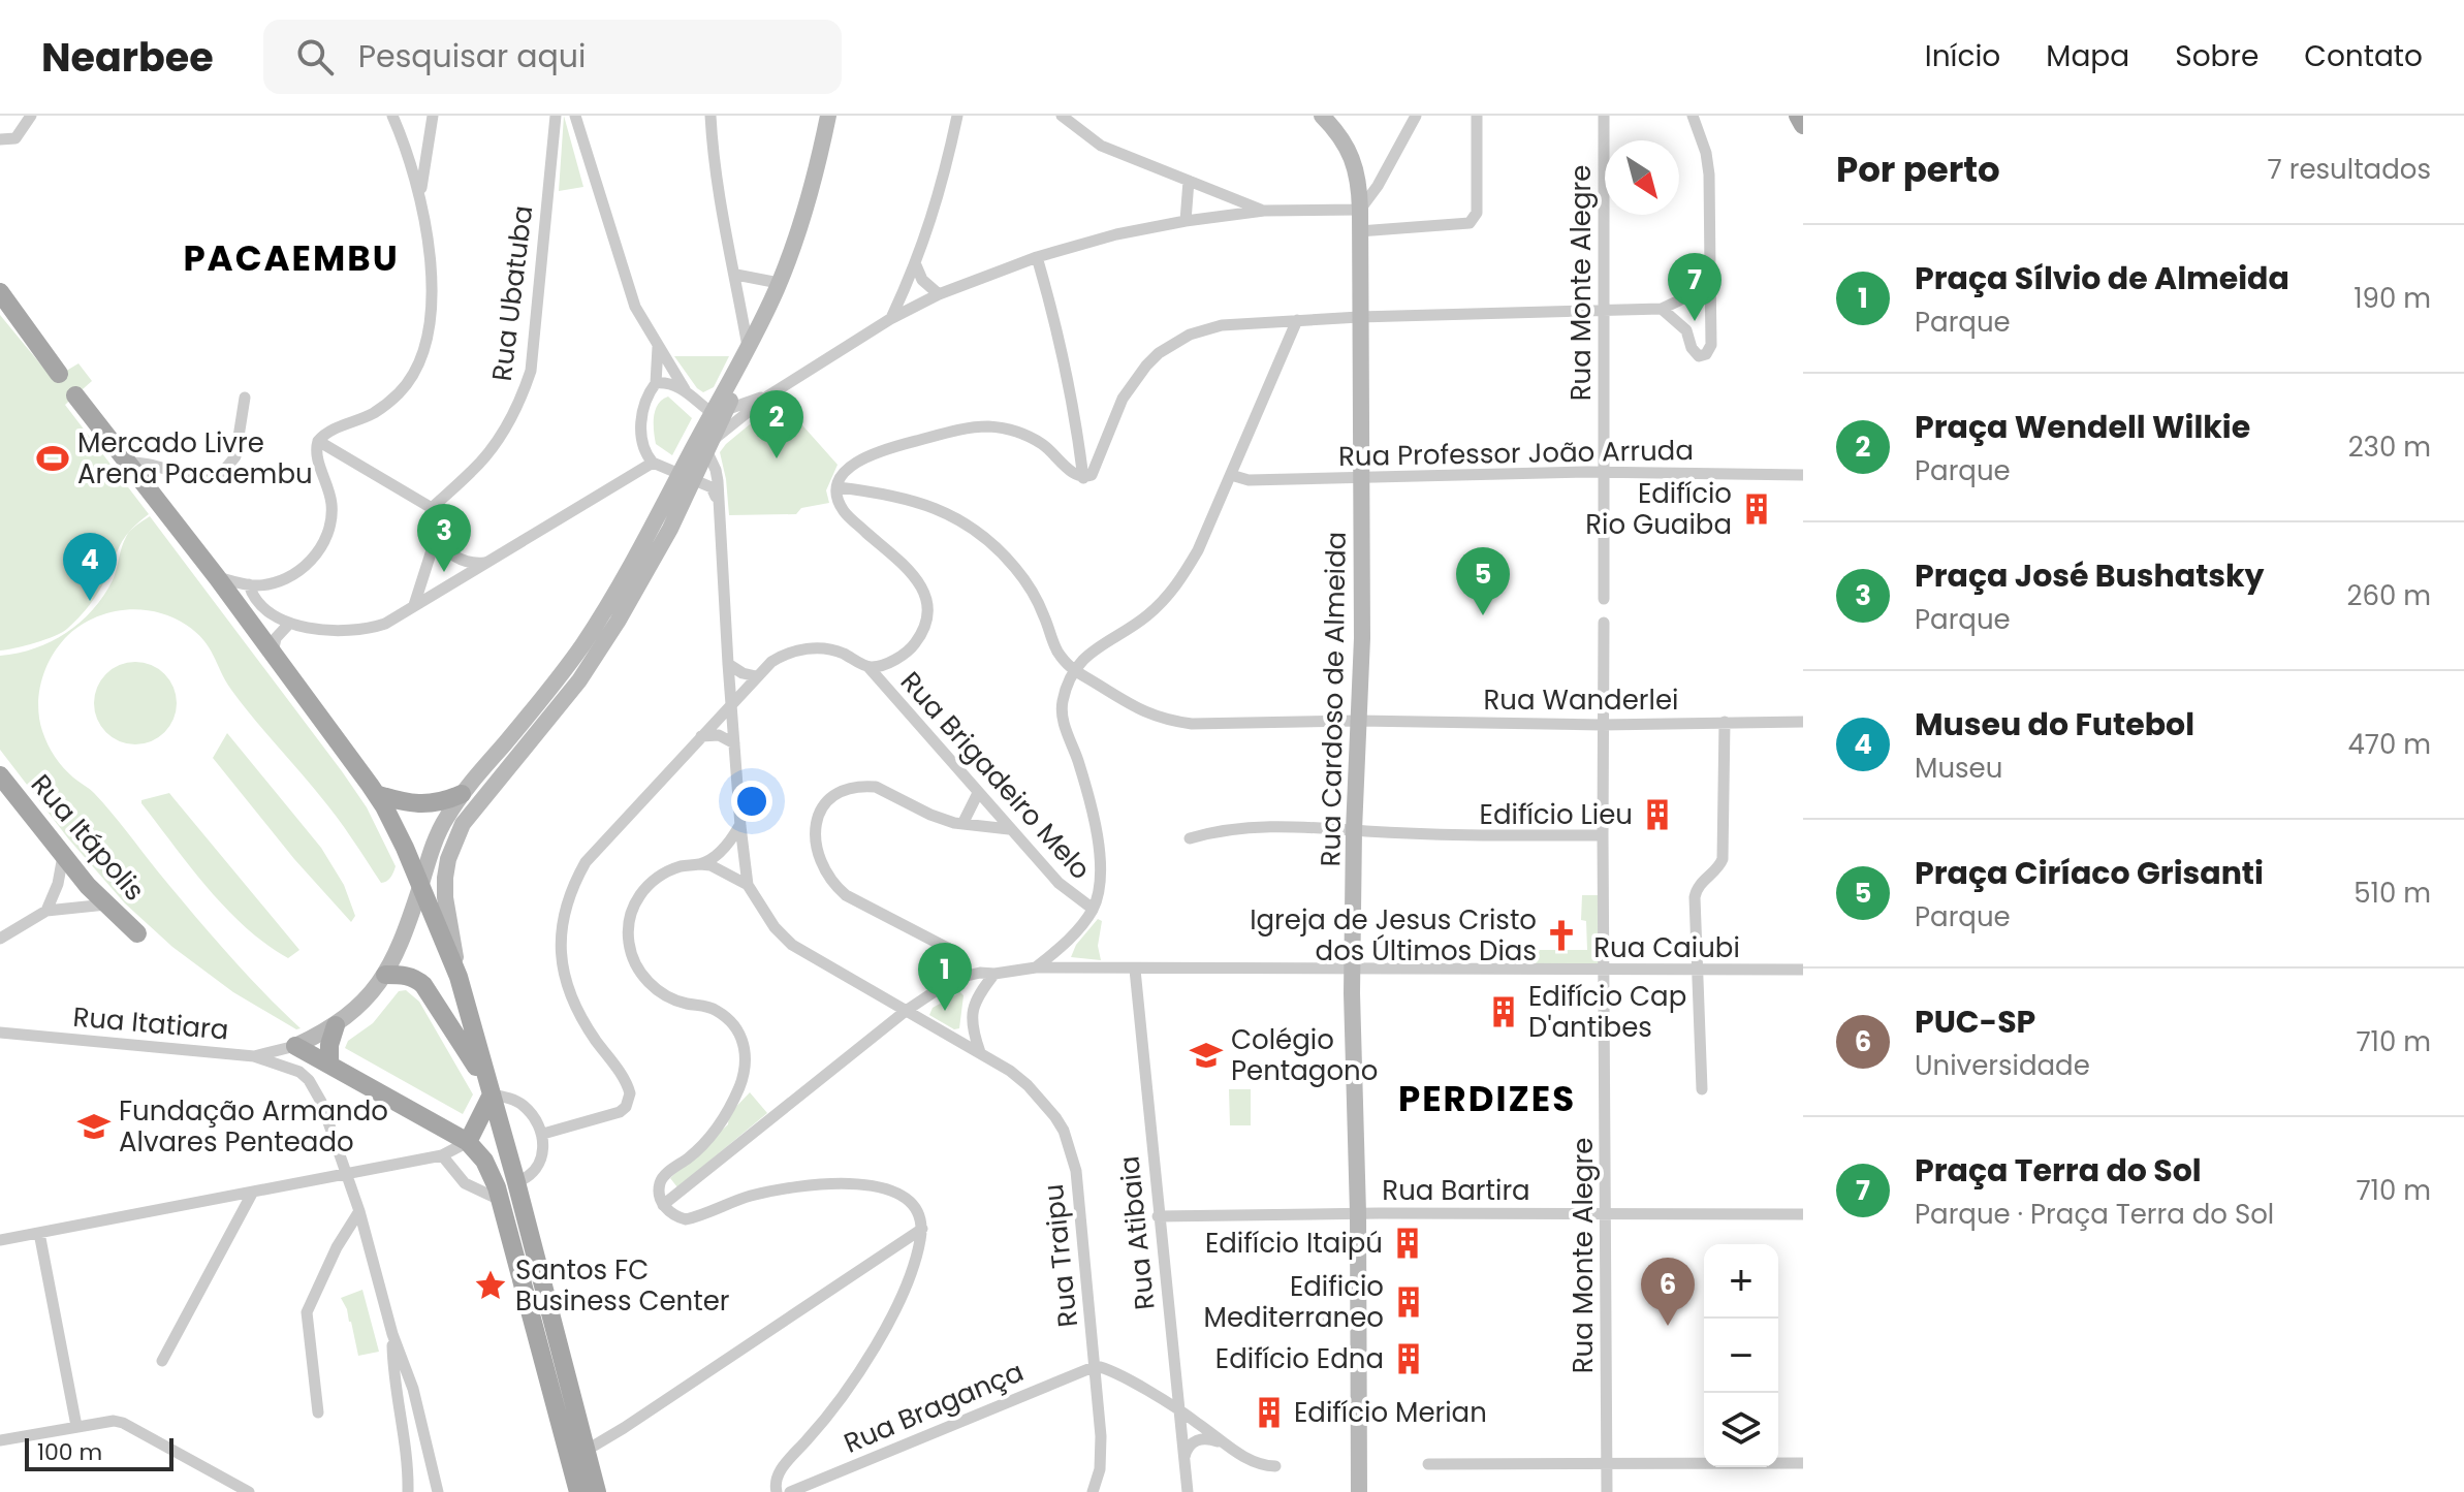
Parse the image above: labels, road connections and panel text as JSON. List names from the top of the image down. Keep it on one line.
{"streets":{"main road":["Rua Cardoso de Almeida","Rua Itápolis"],"street":["Rua Monte Alegre","Rua Ubatuba","Rua Professor João Arruda","Rua Wanderlei","Rua Brigadeiro Melo","Rua Caiubi","Rua Itatiara","Rua Bartira","Rua Atibaia","Rua Traipu","Rua Bragança"]},"crossings":[["Rua Monte Alegre","Rua Professor João Arruda"],["Rua Monte Alegre","Rua Wanderlei"],["Rua Monte Alegre","Rua Caiubi"],["Rua Monte Alegre","Rua Bartira"],["Rua Professor João Arruda","Rua Cardoso de Almeida"],["Rua Cardoso de Almeida","Rua Wanderlei"],["Rua Cardoso de Almeida","Rua Caiubi"],["Rua Cardoso de Almeida","Rua Bartira"],["Rua Caiubi","Rua Atibaia"],["Rua Bartira","Rua Atibaia"],["Rua Traipu","Rua Bragança"]],"districts":["PACAEMBU","PERDIZES"],"places":{"sports":["Mercado Livre Arena Pacaembu"],"building":["Edifício Rio Guaiba","Edifício Lieu","Edifício Cap D'antibes","Edifício Itaipú","Edificio Mediterraneo","Edifício Edna","Edifício Merian"],"church":["Igreja de Jesus Cristo dos Últimos Dias"],"school or university":["Colégio Pentagono","Fundação Armando Alvares Penteado"],"place":["Santos FC Business Center"]},"scale_bar":"100 m","north":"bottom right","page":{"header":"Nearbee","search":"Pesquisar aqui","nav":["Início","Mapa","Sobre","Contato"],"heading":["Por perto","7 resultados"],"list":[{"mark":"1","name":"Praça Sílvio de Almeida","note":"Parque","value":"190 m"},{"mark":"2","name":"Praça Wendell Wilkie","note":"Parque","value":"230 m"},{"mark":"3","name":"Praça José Bushatsky","note":"Parque","value":"260 m"},{"mark":"4","name":"Museu do Futebol","note":"Museu","value":"470 m"},{"mark":"5","name":"Praça Ciríaco Grisanti","note":"Parque","value":"510 m"},{"mark":"6","name":"PUC-SP","note":"Universidade","value":"710 m"},{"mark":"7","name":"Praça Terra do Sol","note":"Parque · Praça Terra do Sol","value":"710 m"}],"pins":["7","2","3","4","5","1","6"],"map_buttons":["+","−"],"scale":"100 m"}}
